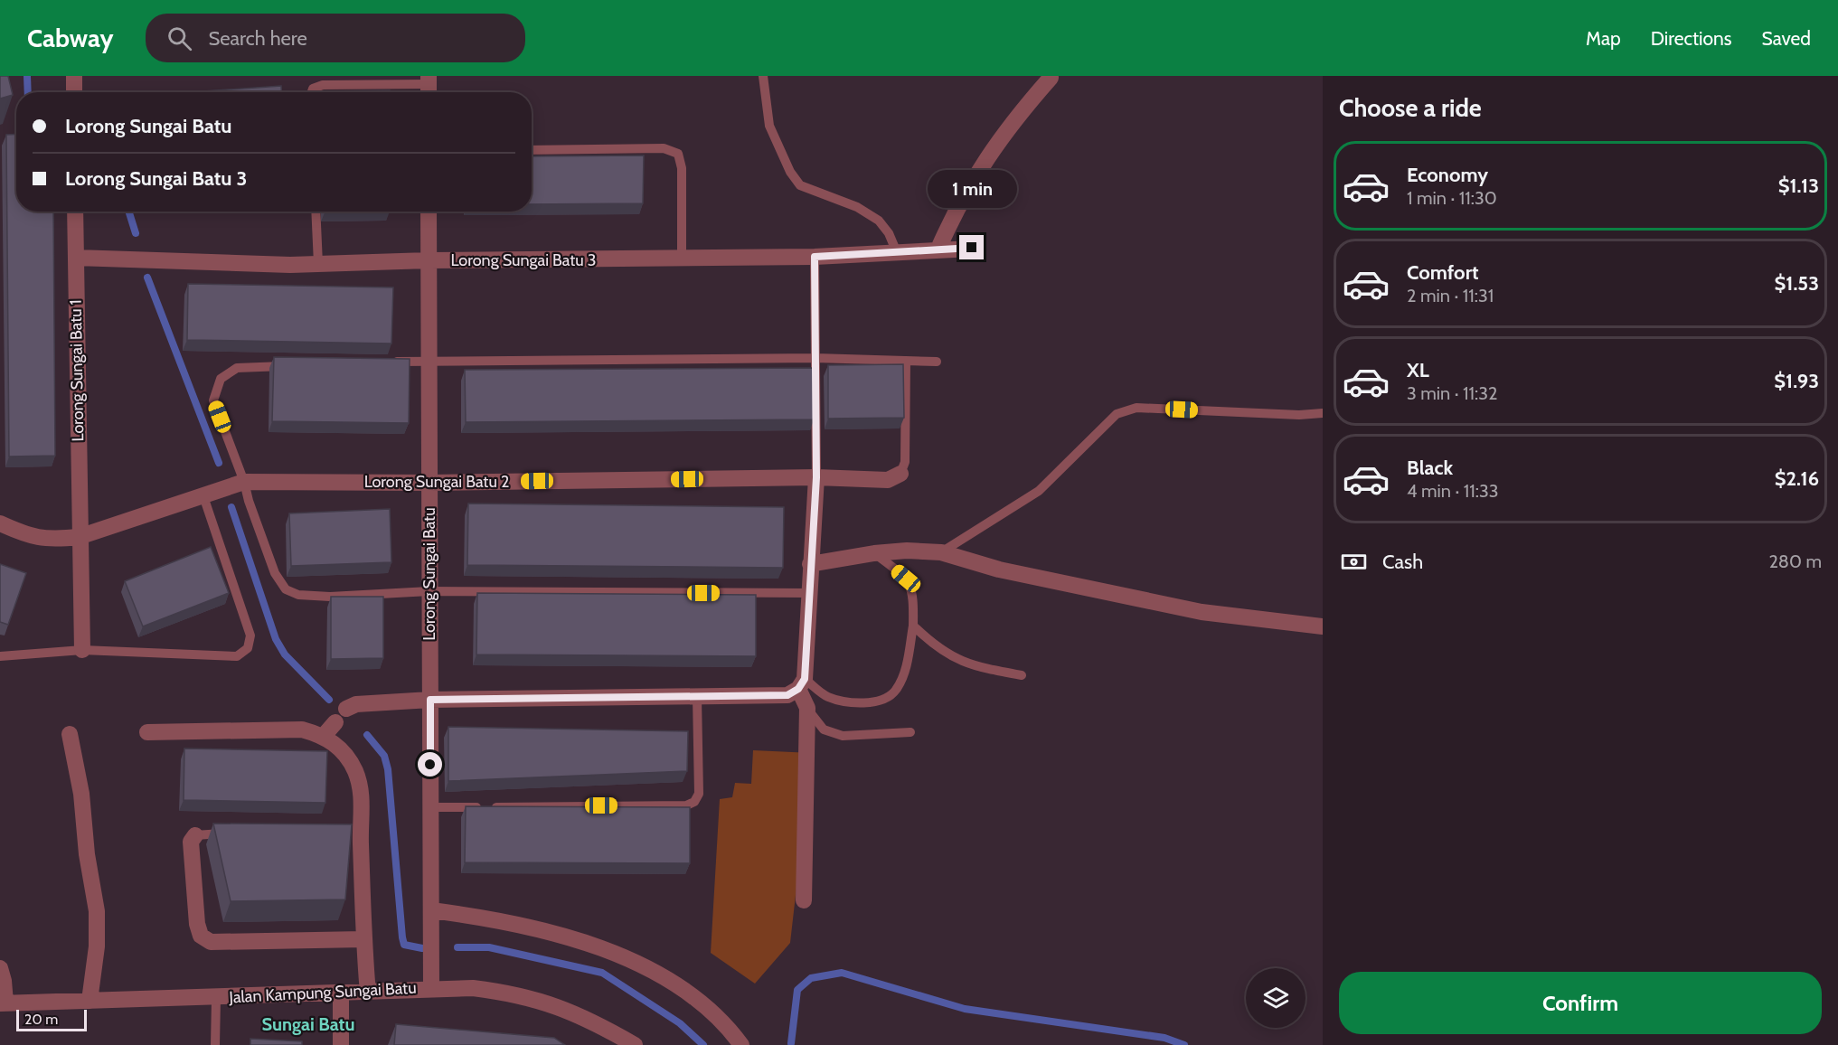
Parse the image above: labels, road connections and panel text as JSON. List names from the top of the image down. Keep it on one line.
{"streets":{"street":["Lorong Sungai Batu 3","Lorong Sungai Batu 1","Lorong Sungai Batu 2","Lorong Sungai Batu","Jalan Kampung Sungai Batu"]},"crossings":[["Lorong Sungai Batu 3","Lorong Sungai Batu 1"],["Lorong Sungai Batu 3","Lorong Sungai Batu"],["Lorong Sungai Batu 1","Lorong Sungai Batu 2"],["Lorong Sungai Batu 2","Lorong Sungai Batu"],["Lorong Sungai Batu","Jalan Kampung Sungai Batu"]],"districts":["Sungai Batu"],"scale_bar":"20 m","page":{"header":"Cabway","search":"Search here","nav":["Map","Directions","Saved"],"heading":"Choose a ride","banner":["Lorong Sungai Batu","Lorong Sungai Batu 3"],"list":[{"name":"Economy","note":"1 min · 11:30","value":"$1.13"},{"name":"Comfort","note":"2 min · 11:31","value":"$1.53"},{"name":"XL","note":"3 min · 11:32","value":"$1.93"},{"name":"Black","note":"4 min · 11:33","value":"$2.16"}],"bubble":"1 min","pay":["Cash","280 m"],"buttons":"Confirm","scale":"20 m"}}
